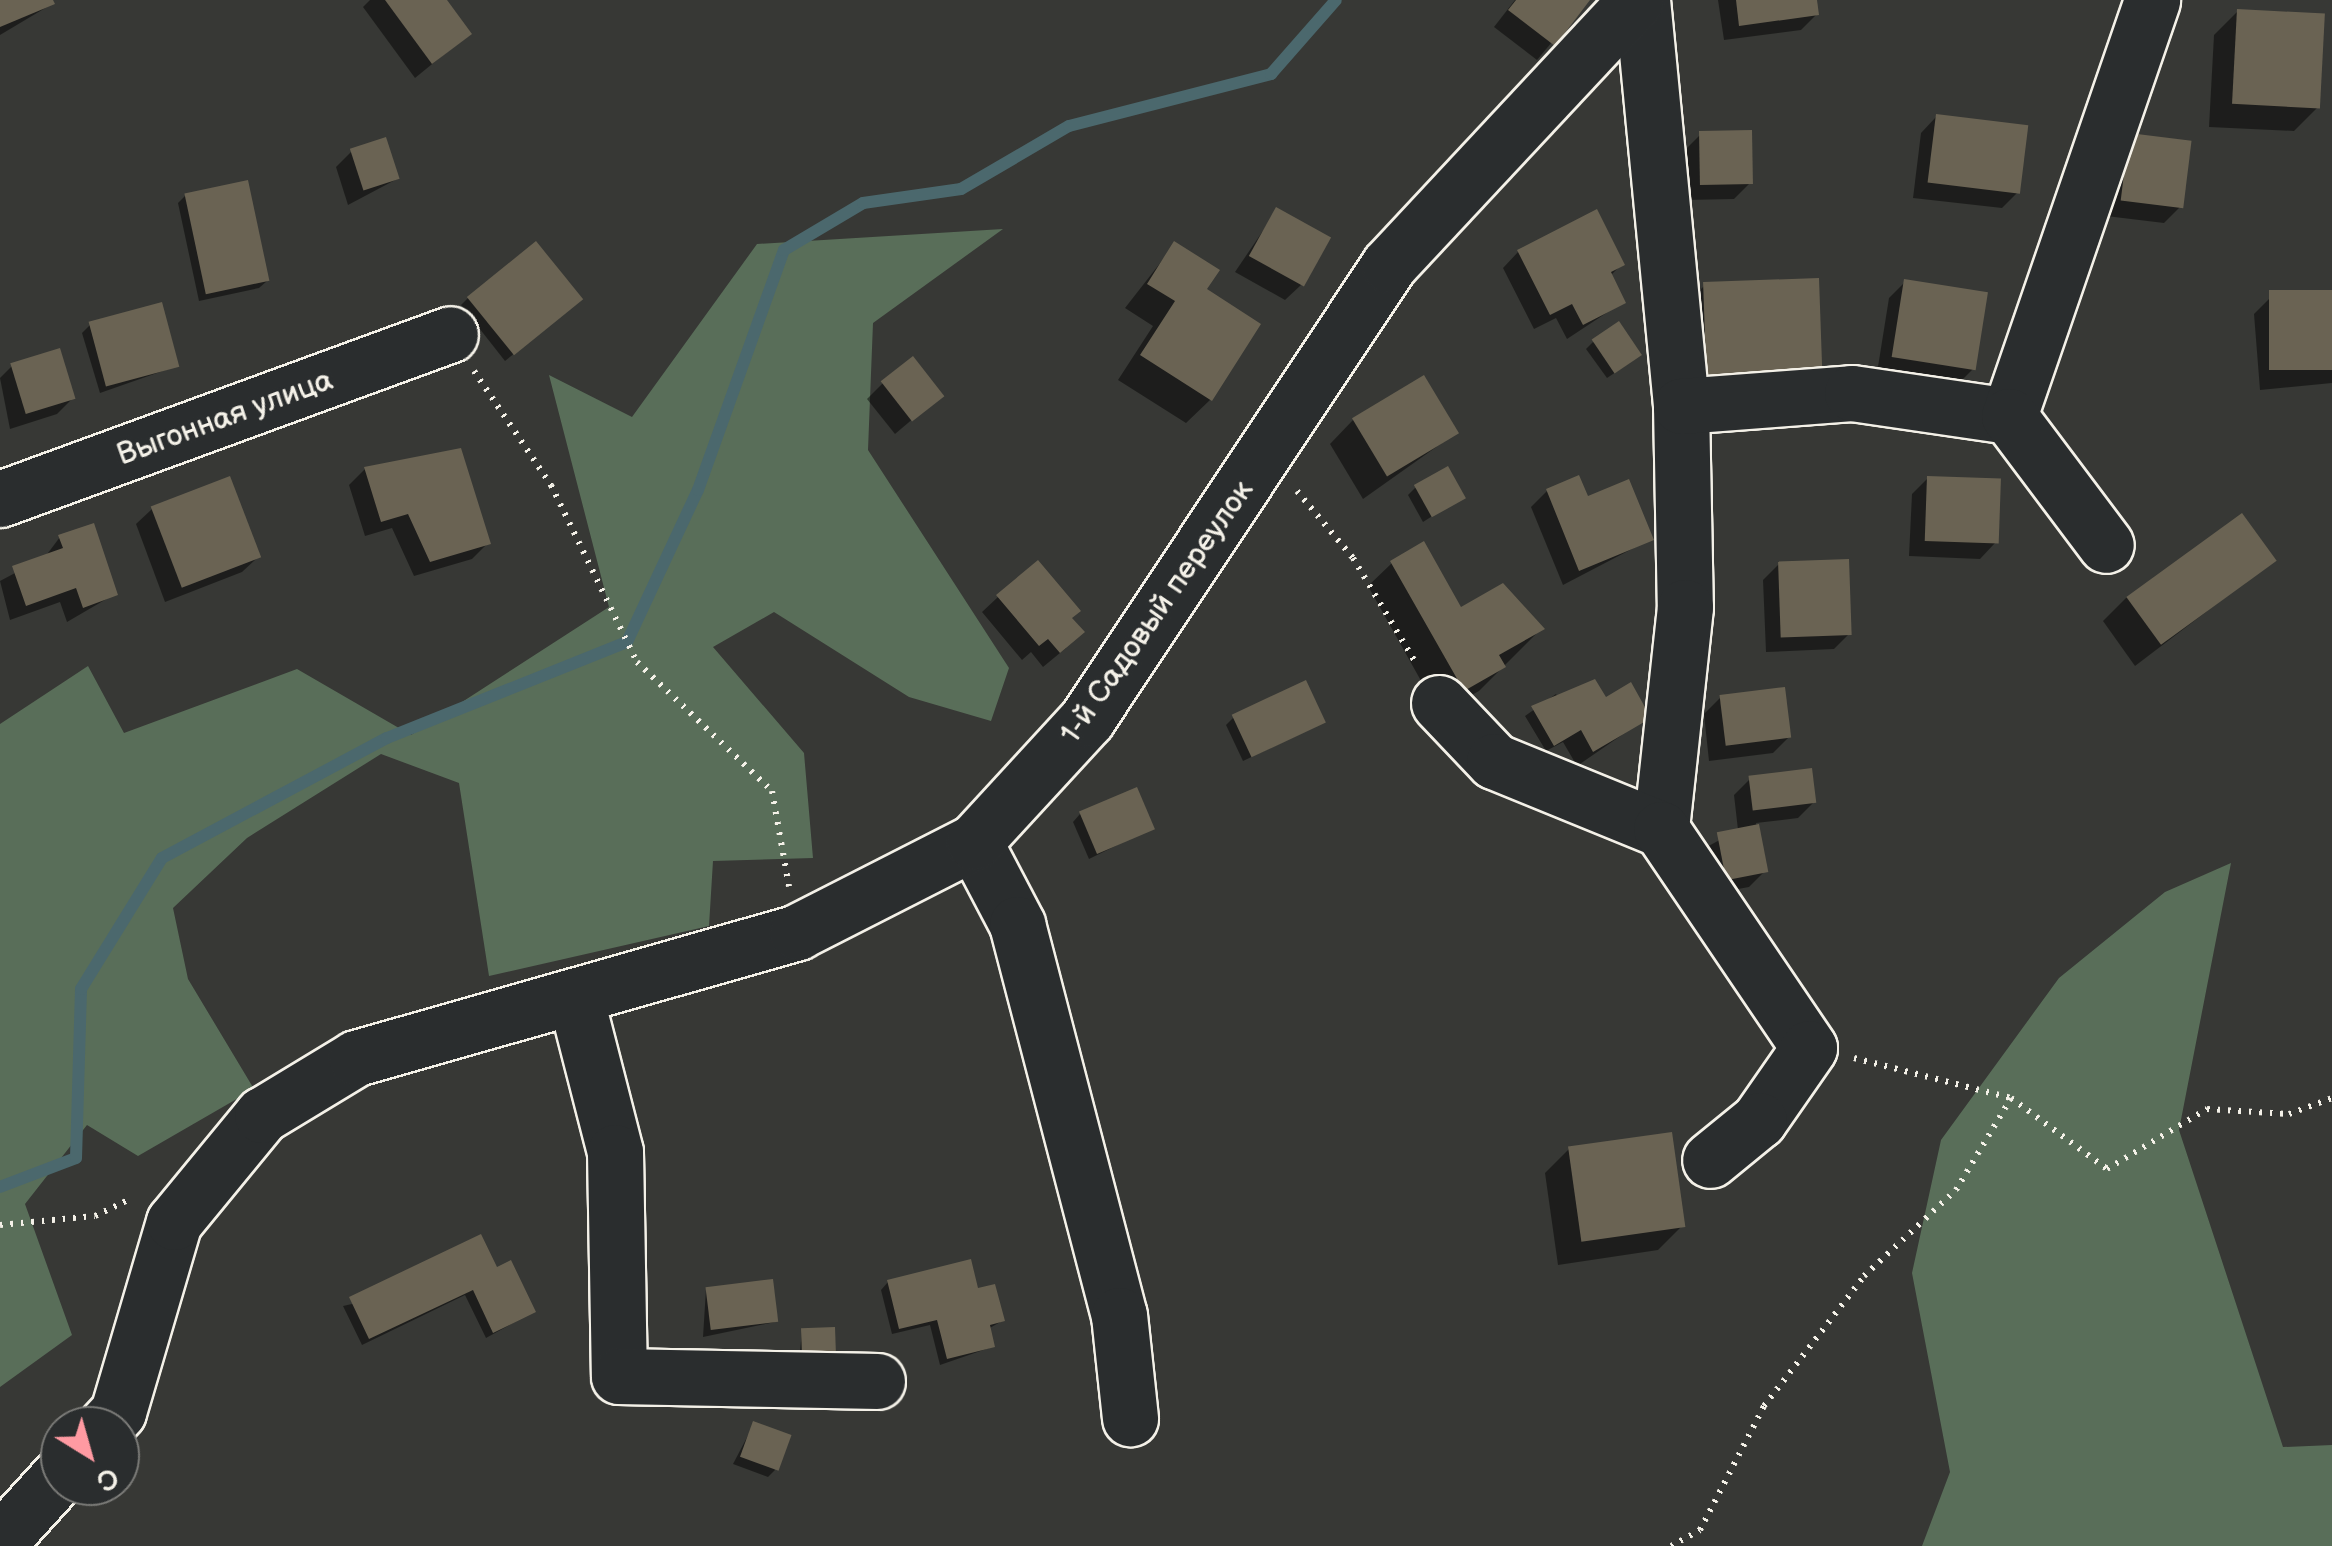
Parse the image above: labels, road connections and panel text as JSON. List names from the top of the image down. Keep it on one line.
{"streets":{"street":["Выгонная улица","1-й Садовый переулок"]},"north":"bottom right"}
